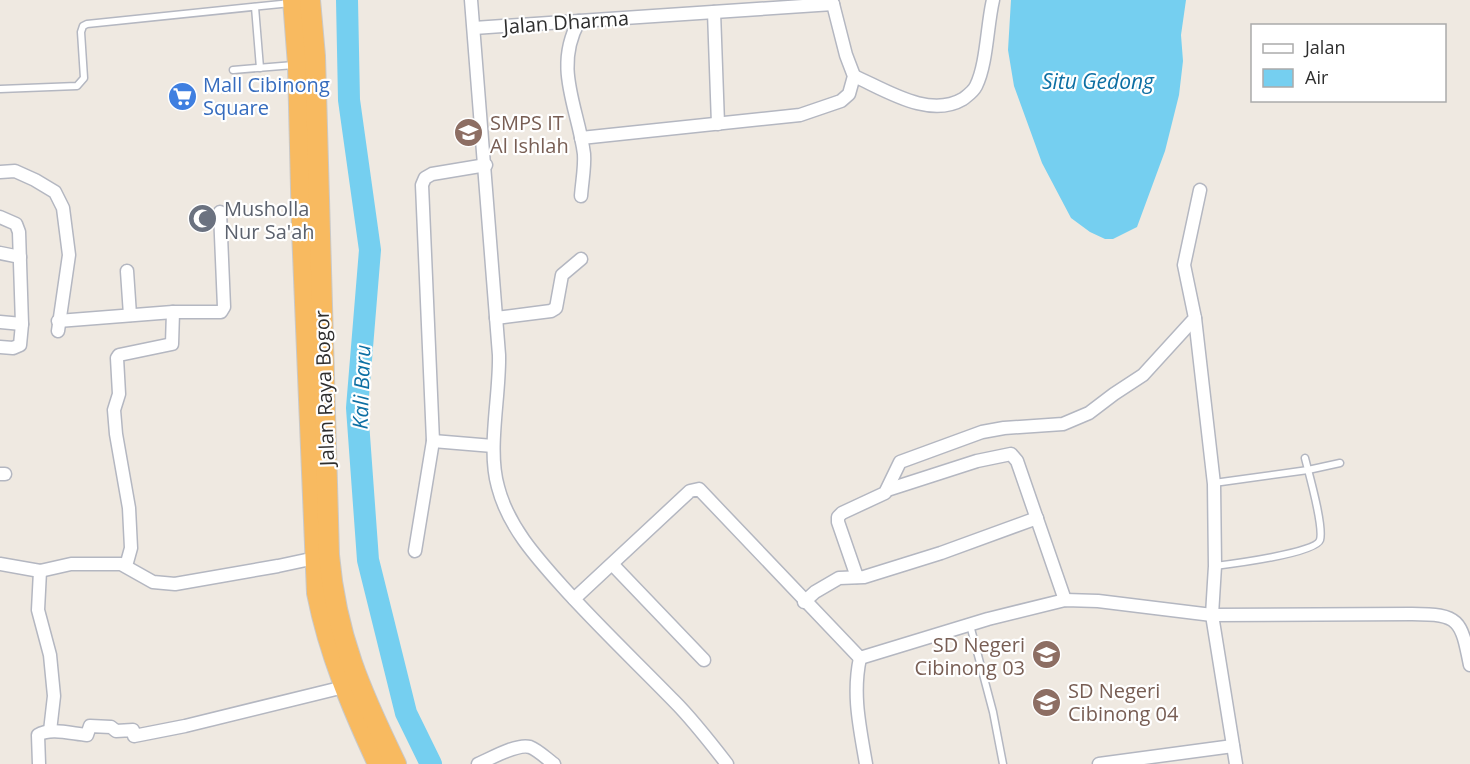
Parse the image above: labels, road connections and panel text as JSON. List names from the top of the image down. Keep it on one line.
{"streets":{"highway":["Jalan Raya Bogor"],"street":["Jalan Dharma"]},"water":["Situ Gedong","Kali Baru"],"places":{"supermarket":["Mall Cibinong Square"],"school or university":["SMPS IT Al Ishlah","SD Negeri Cibinong 03","SD Negeri Cibinong 04"],"mosque":["Musholla Nur Sa'ah"]},"legend":["Jalan","Air"]}
